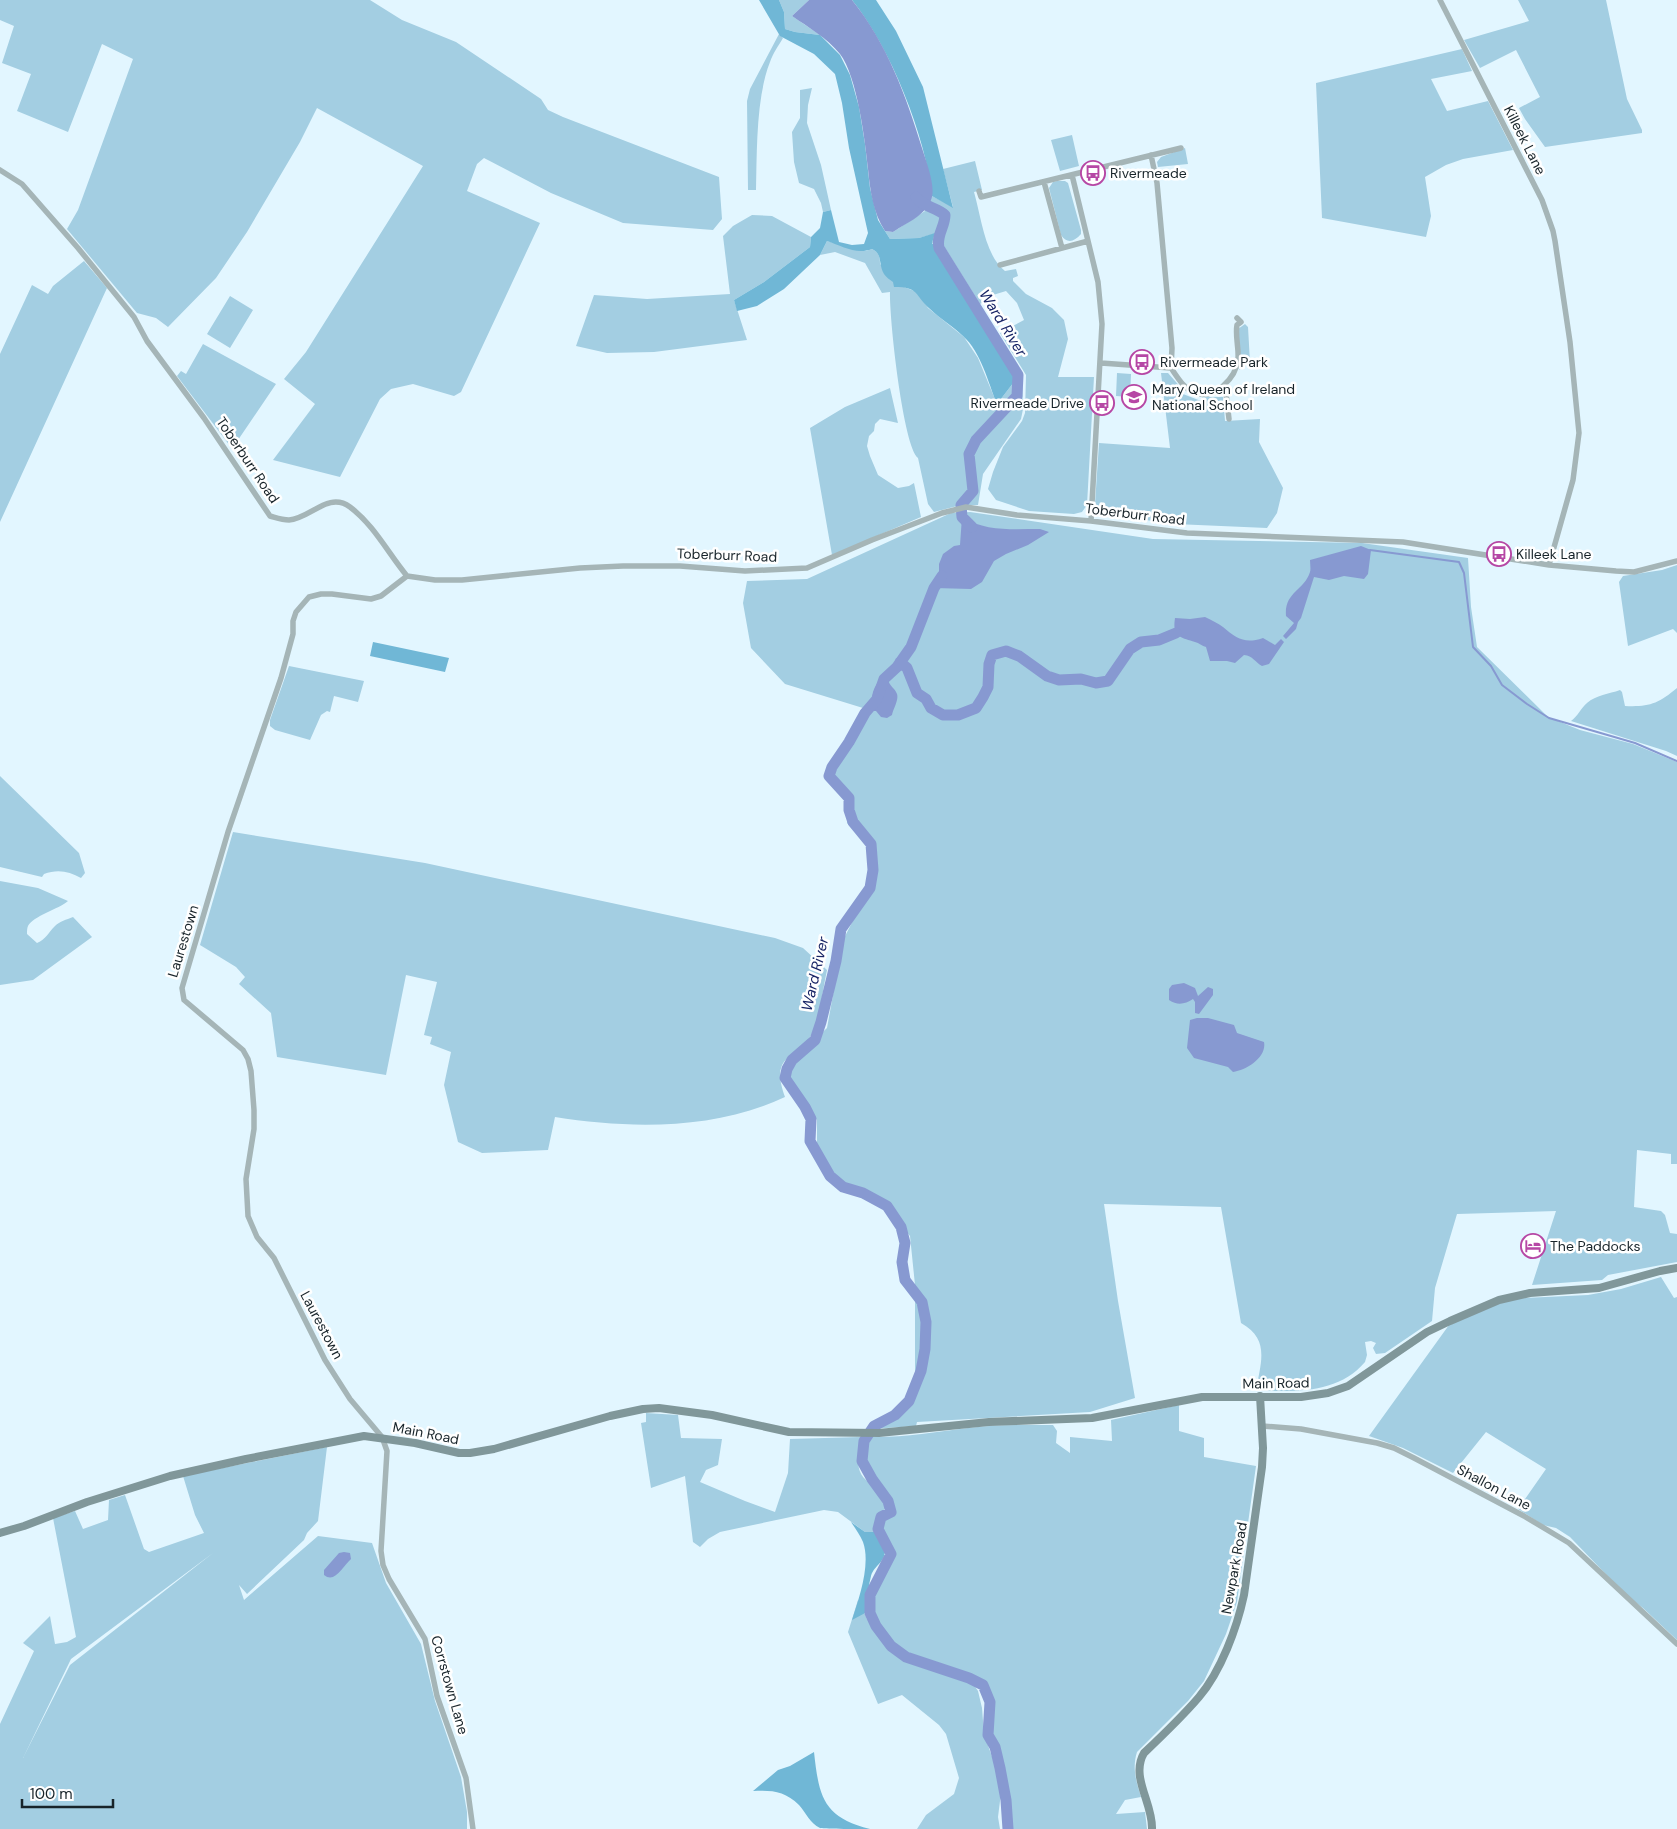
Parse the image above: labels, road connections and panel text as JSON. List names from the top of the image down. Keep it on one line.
{"streets":{"main road":["Main Road","Newpark Road"],"street":["Killeek Lane","Toberburr Road","Laurestown","Shallon Lane","Corrstown Lane"]},"crossings":[["Killeek Lane","Toberburr Road"],["Toberburr Road","Laurestown"],["Laurestown","Main Road"],["Laurestown","Corrstown Lane"],["Main Road","Newpark Road"],["Main Road","Corrstown Lane"],["Shallon Lane","Newpark Road"]],"water":["Ward River"],"places":{"bus stop":["Rivermeade","Rivermeade Park","Rivermeade Drive","Killeek Lane"],"school or university":["Mary Queen of Ireland National School"],"hotel":["The Paddocks"]},"scale_bar":"100 m"}
